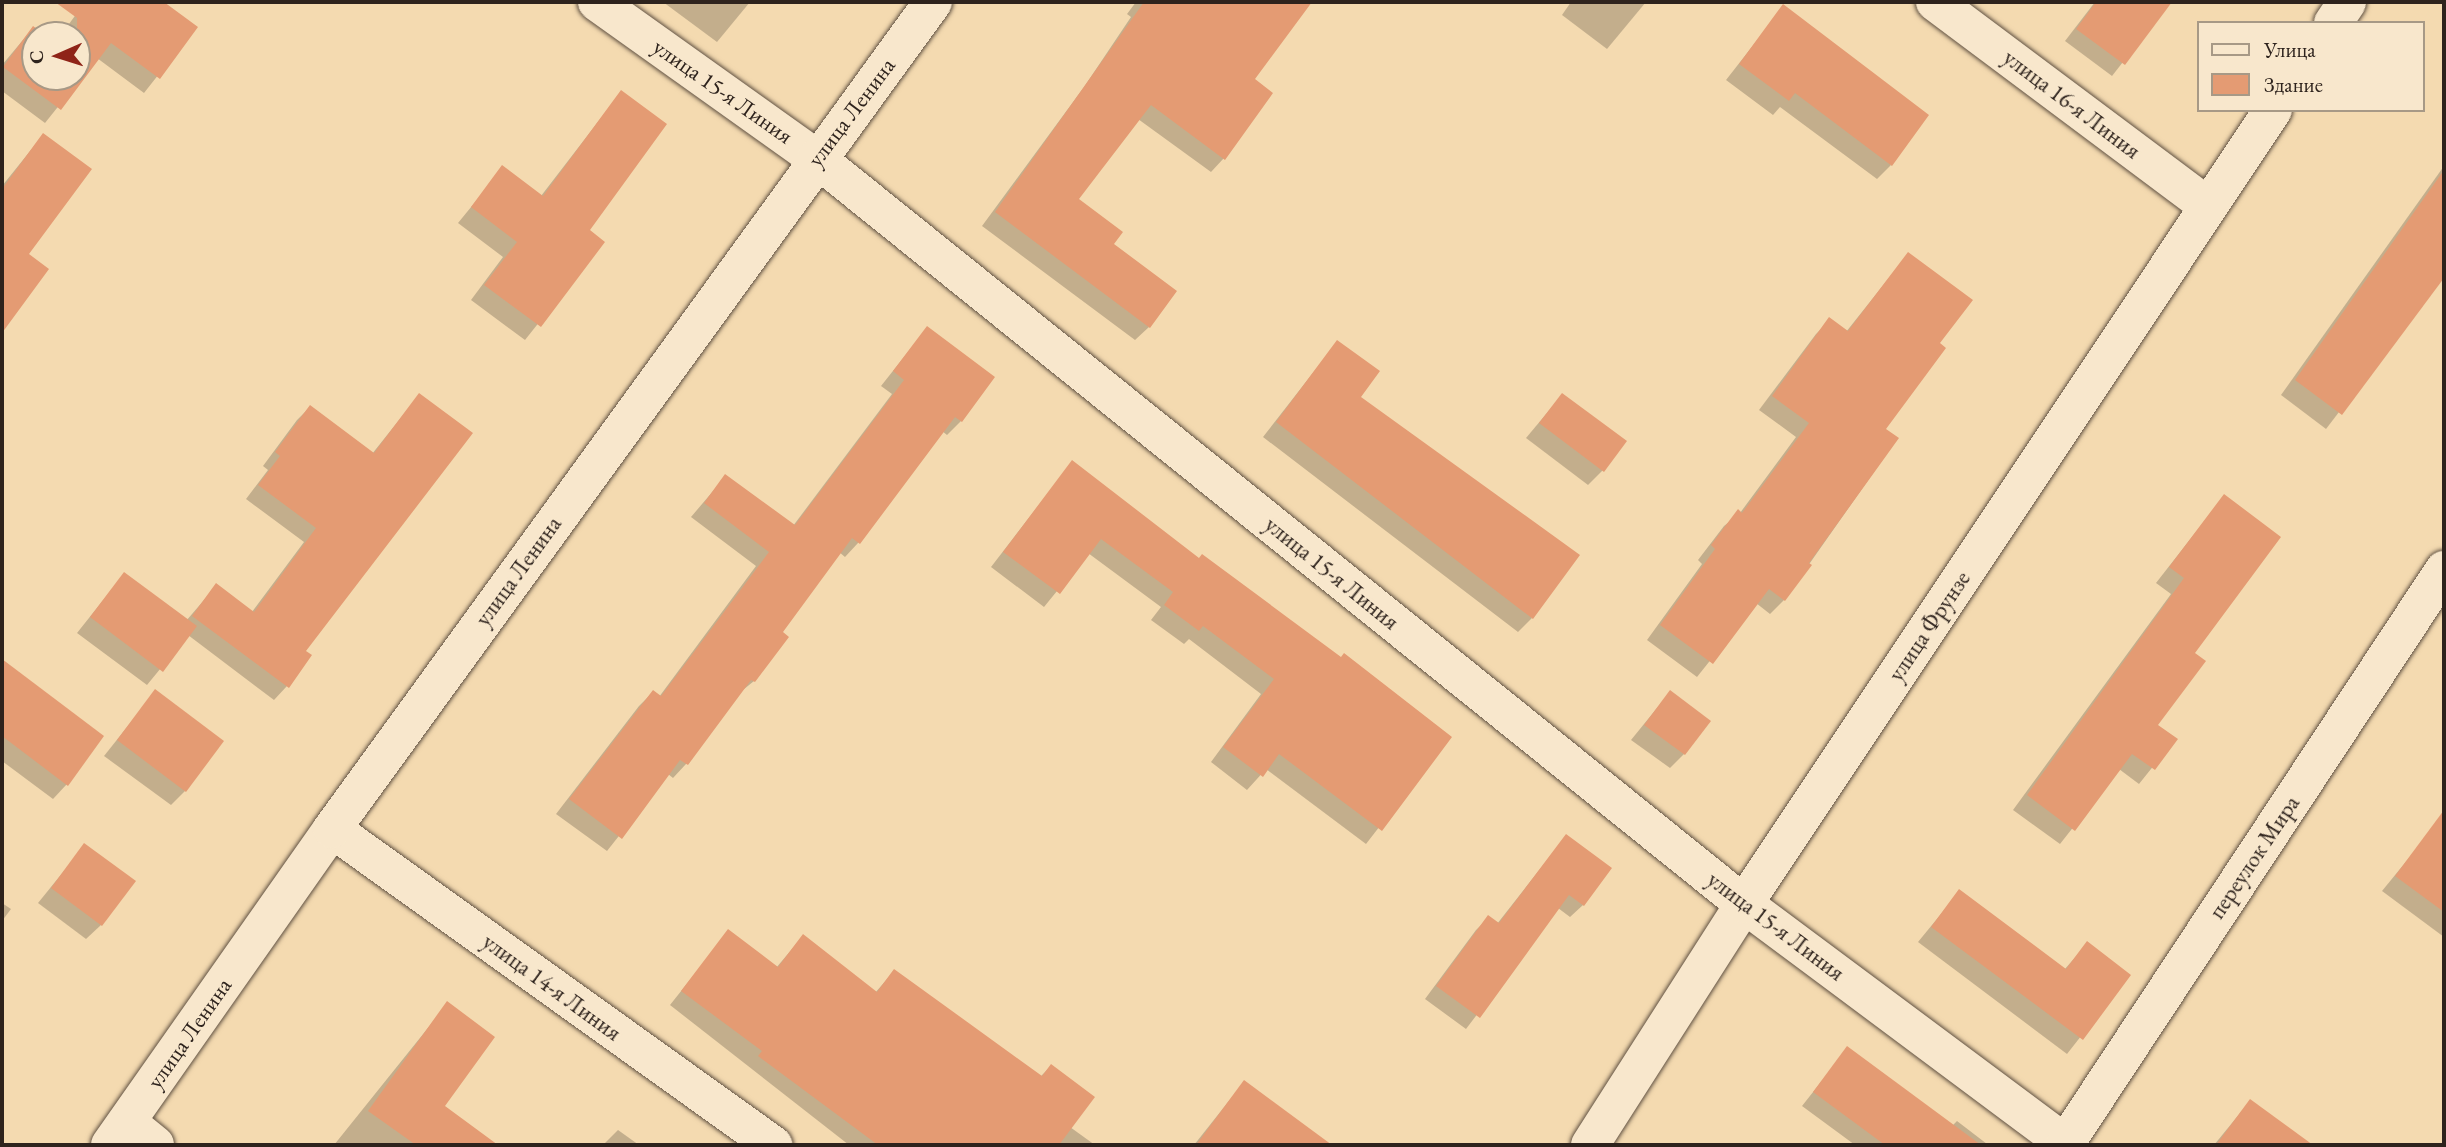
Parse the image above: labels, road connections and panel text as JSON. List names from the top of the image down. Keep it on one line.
{"streets":{"street":["улица 15-я Линия","улица 16-я Линия","улица Ленина","улица Фрунзе","переулок Мира","улица 14-я Линия"]},"crossings":[["улица 15-я Линия","улица Ленина"],["улица 15-я Линия","улица Фрунзе"],["улица 15-я Линия","переулок Мира"],["улица 16-я Линия","улица Фрунзе"],["улица Ленина","улица 14-я Линия"]],"legend":["Улица","Здание"],"north":"left"}
